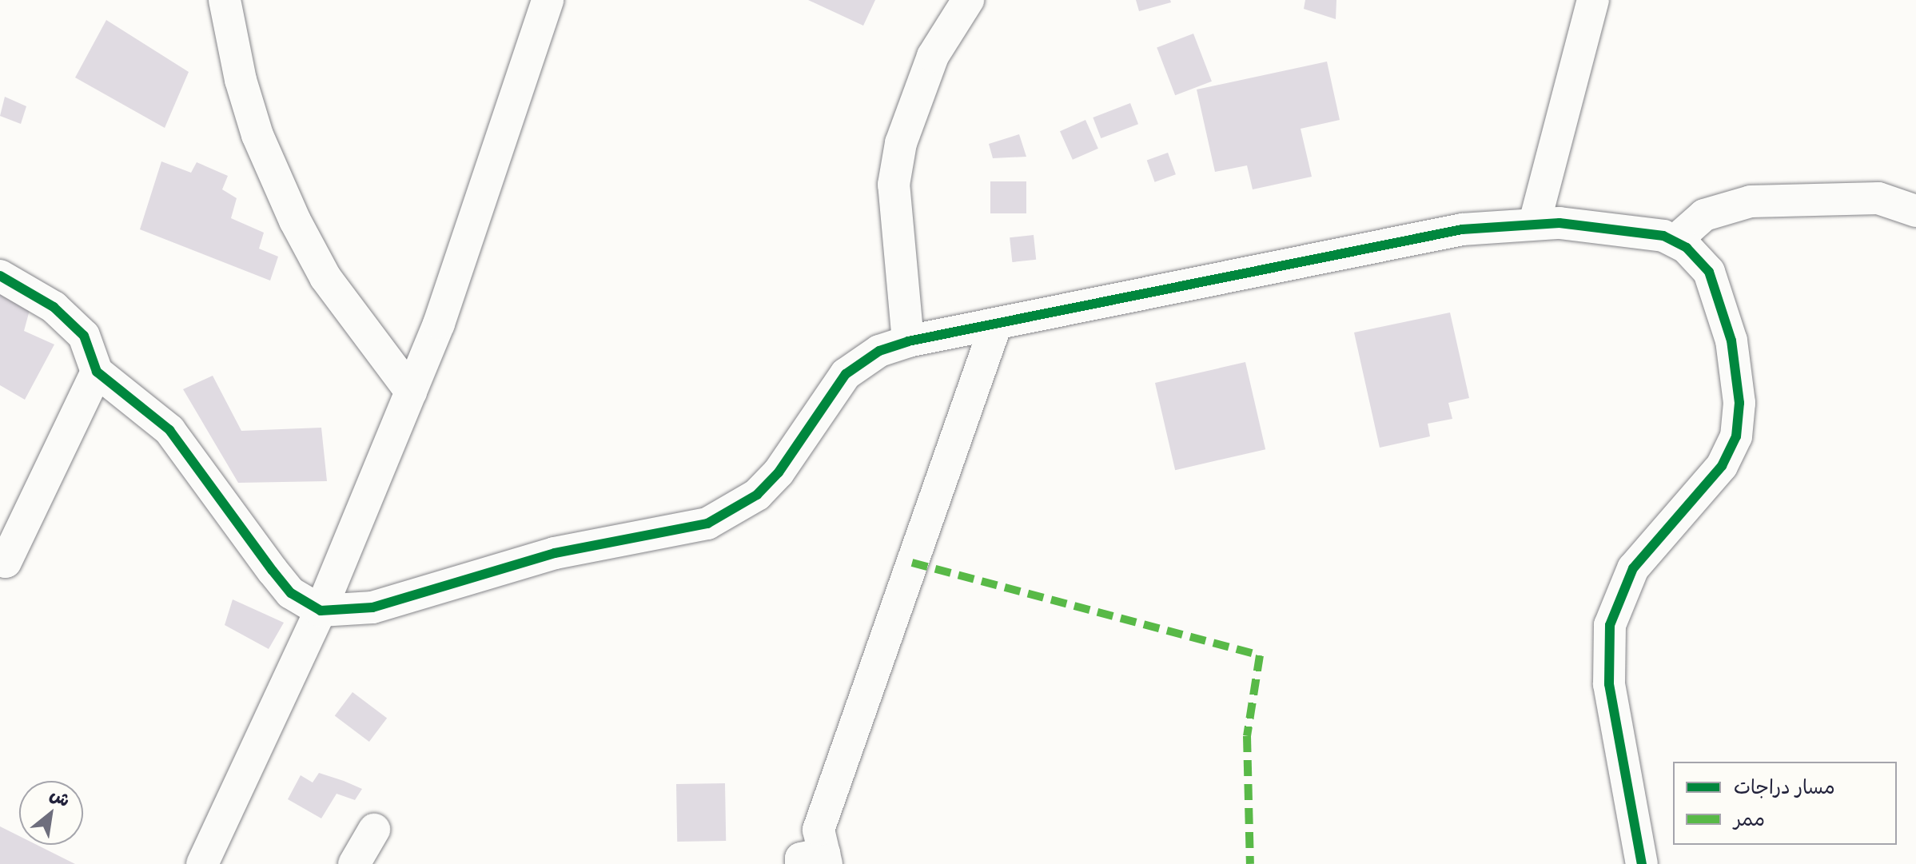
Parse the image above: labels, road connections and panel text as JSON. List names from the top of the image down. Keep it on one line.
{"legend":["مسار دراجات","ممر"],"north":"top right"}
